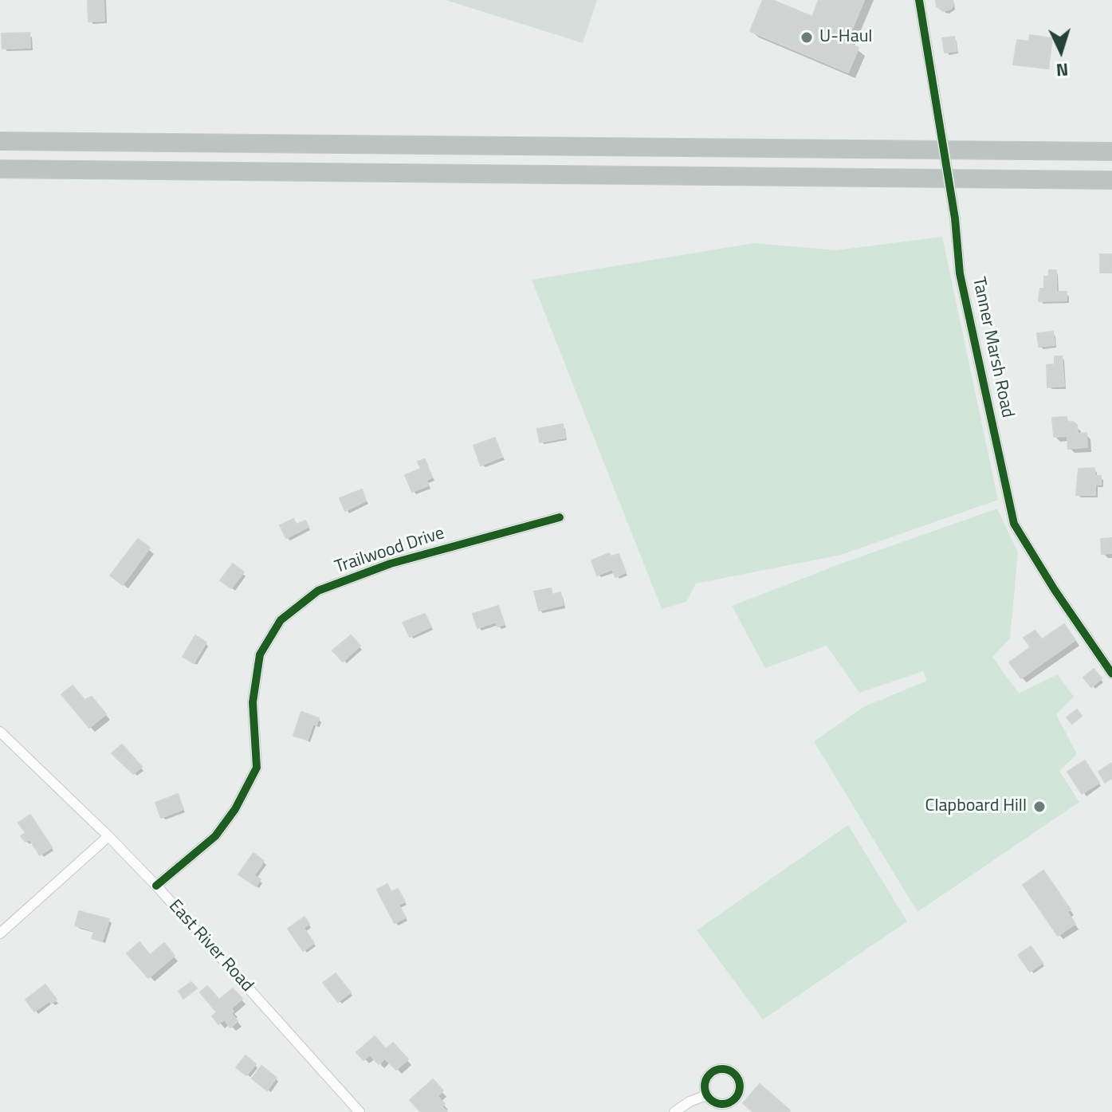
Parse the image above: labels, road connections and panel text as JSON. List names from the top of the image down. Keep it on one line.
{"streets":{"street":["Tanner Marsh Road","Trailwood Drive","East River Road"]},"crossings":[["Trailwood Drive","East River Road"]],"places":["U-Haul","Clapboard Hill"],"north":"bottom"}
